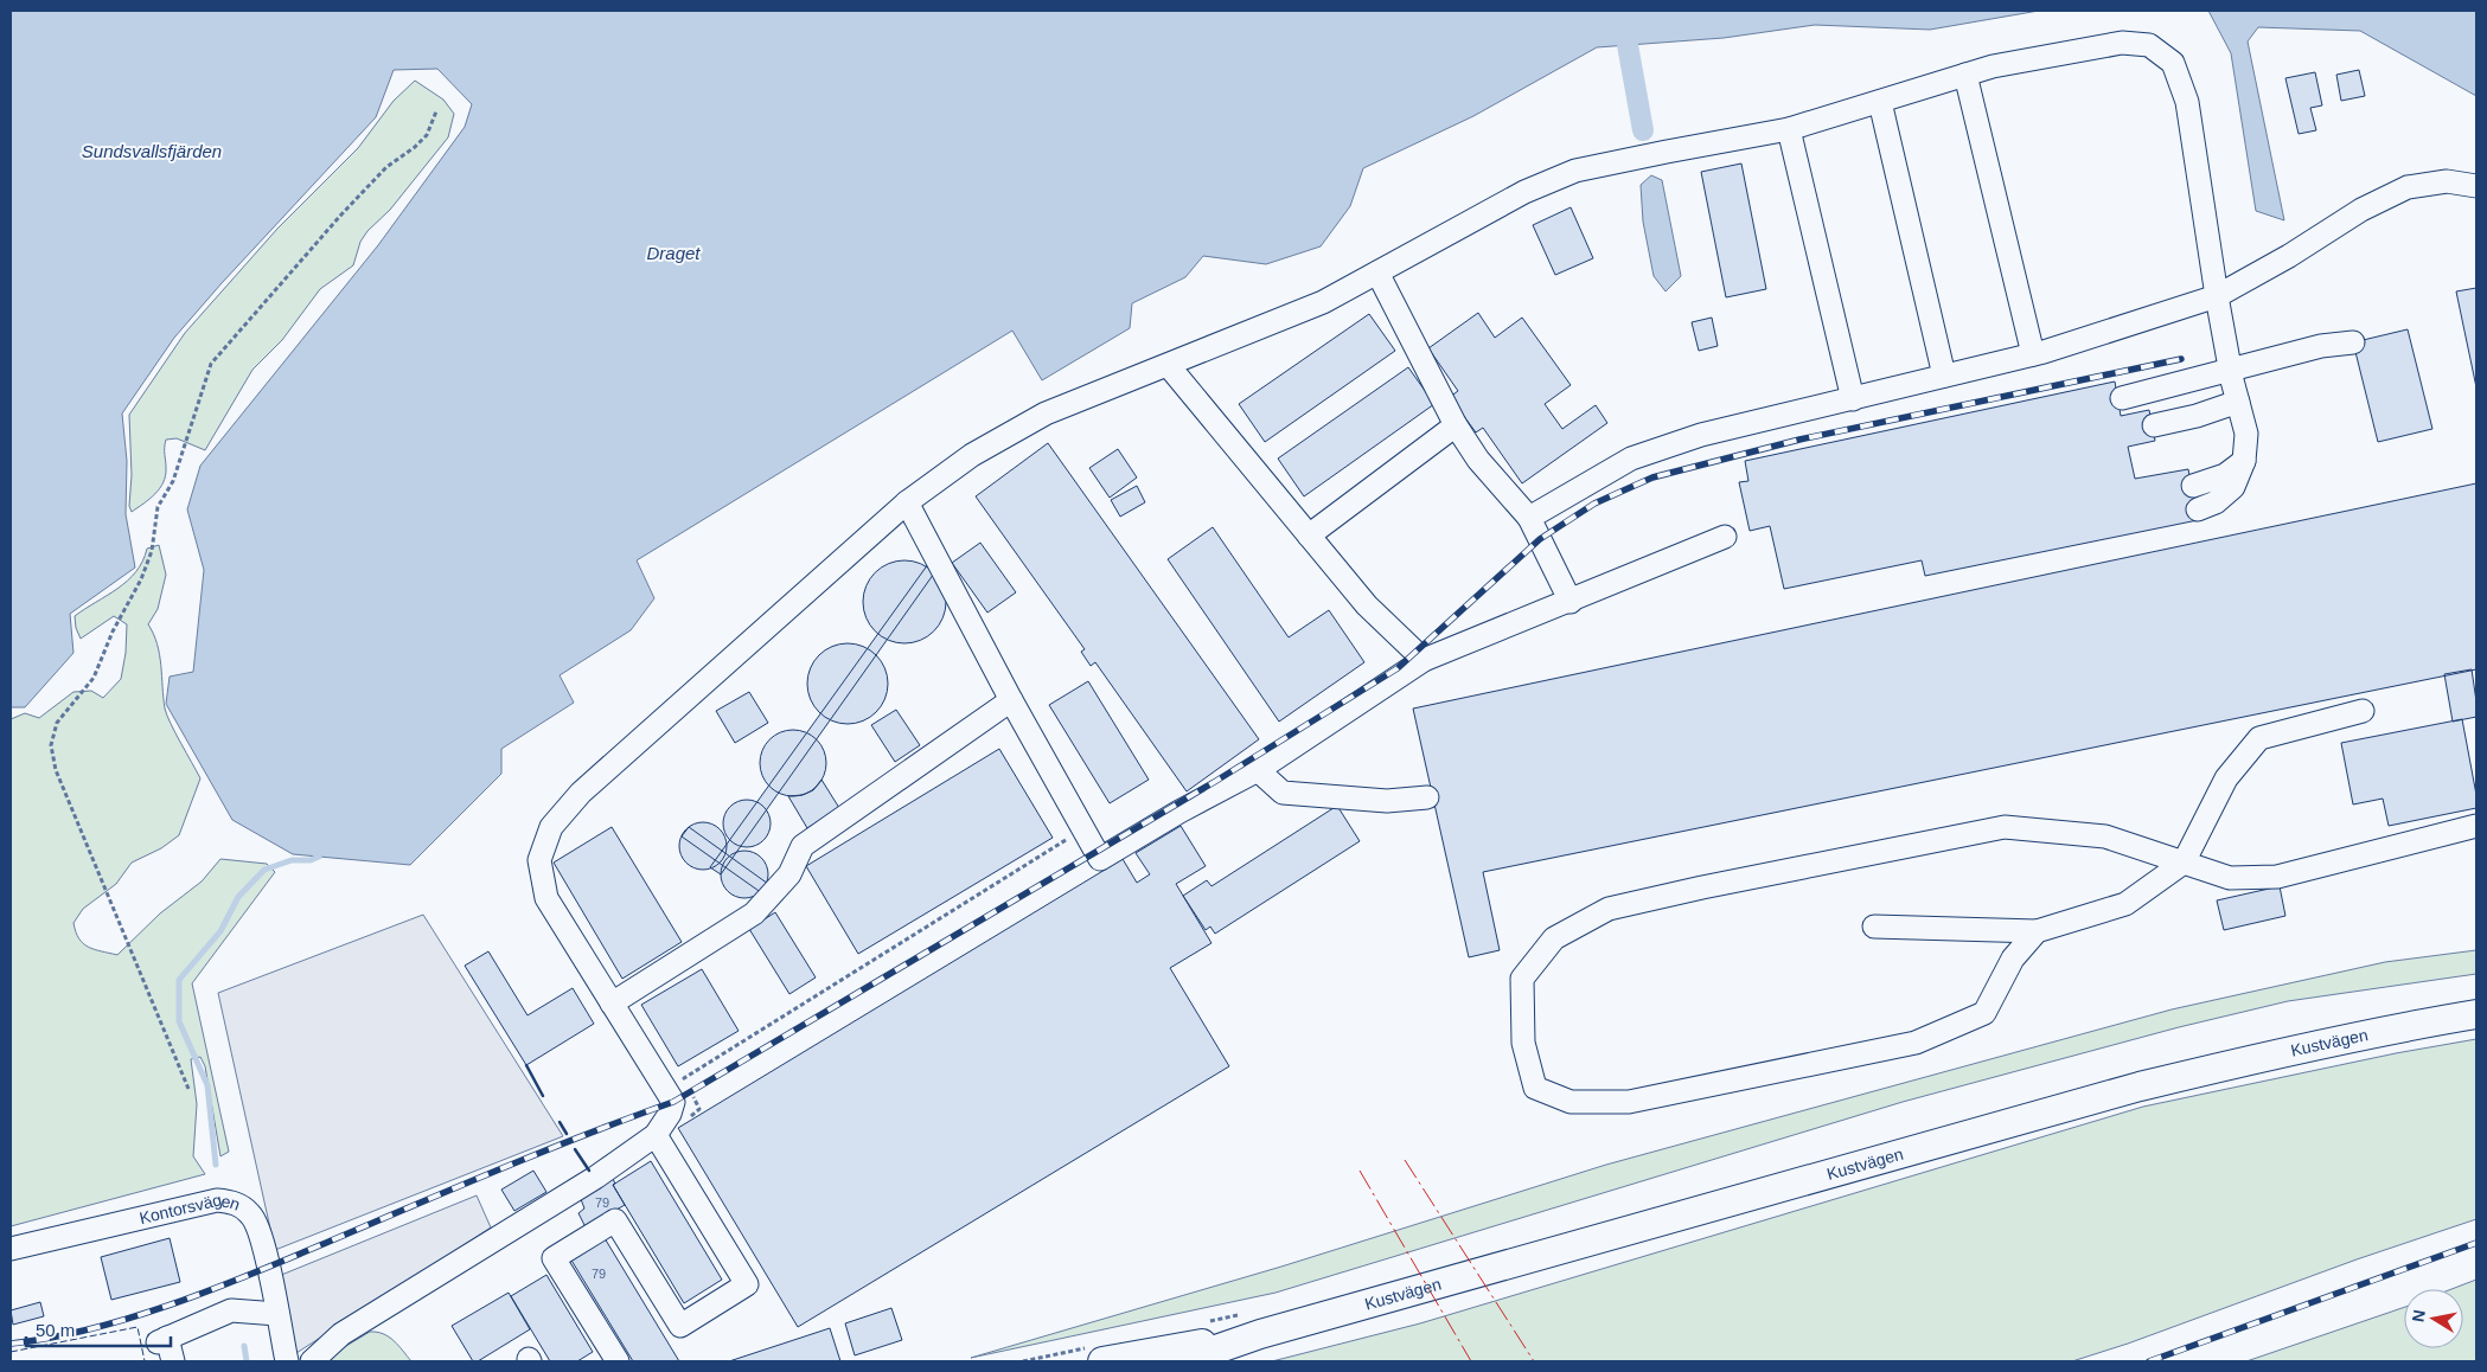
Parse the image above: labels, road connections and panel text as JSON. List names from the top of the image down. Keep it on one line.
{"streets":{"main road":["Kustvägen"],"street":["Kontorsvägen"]},"water":["Sundsvallsfjärden","Draget"],"house_numbers":["79","79"],"scale_bar":"50 m","north":"left"}
